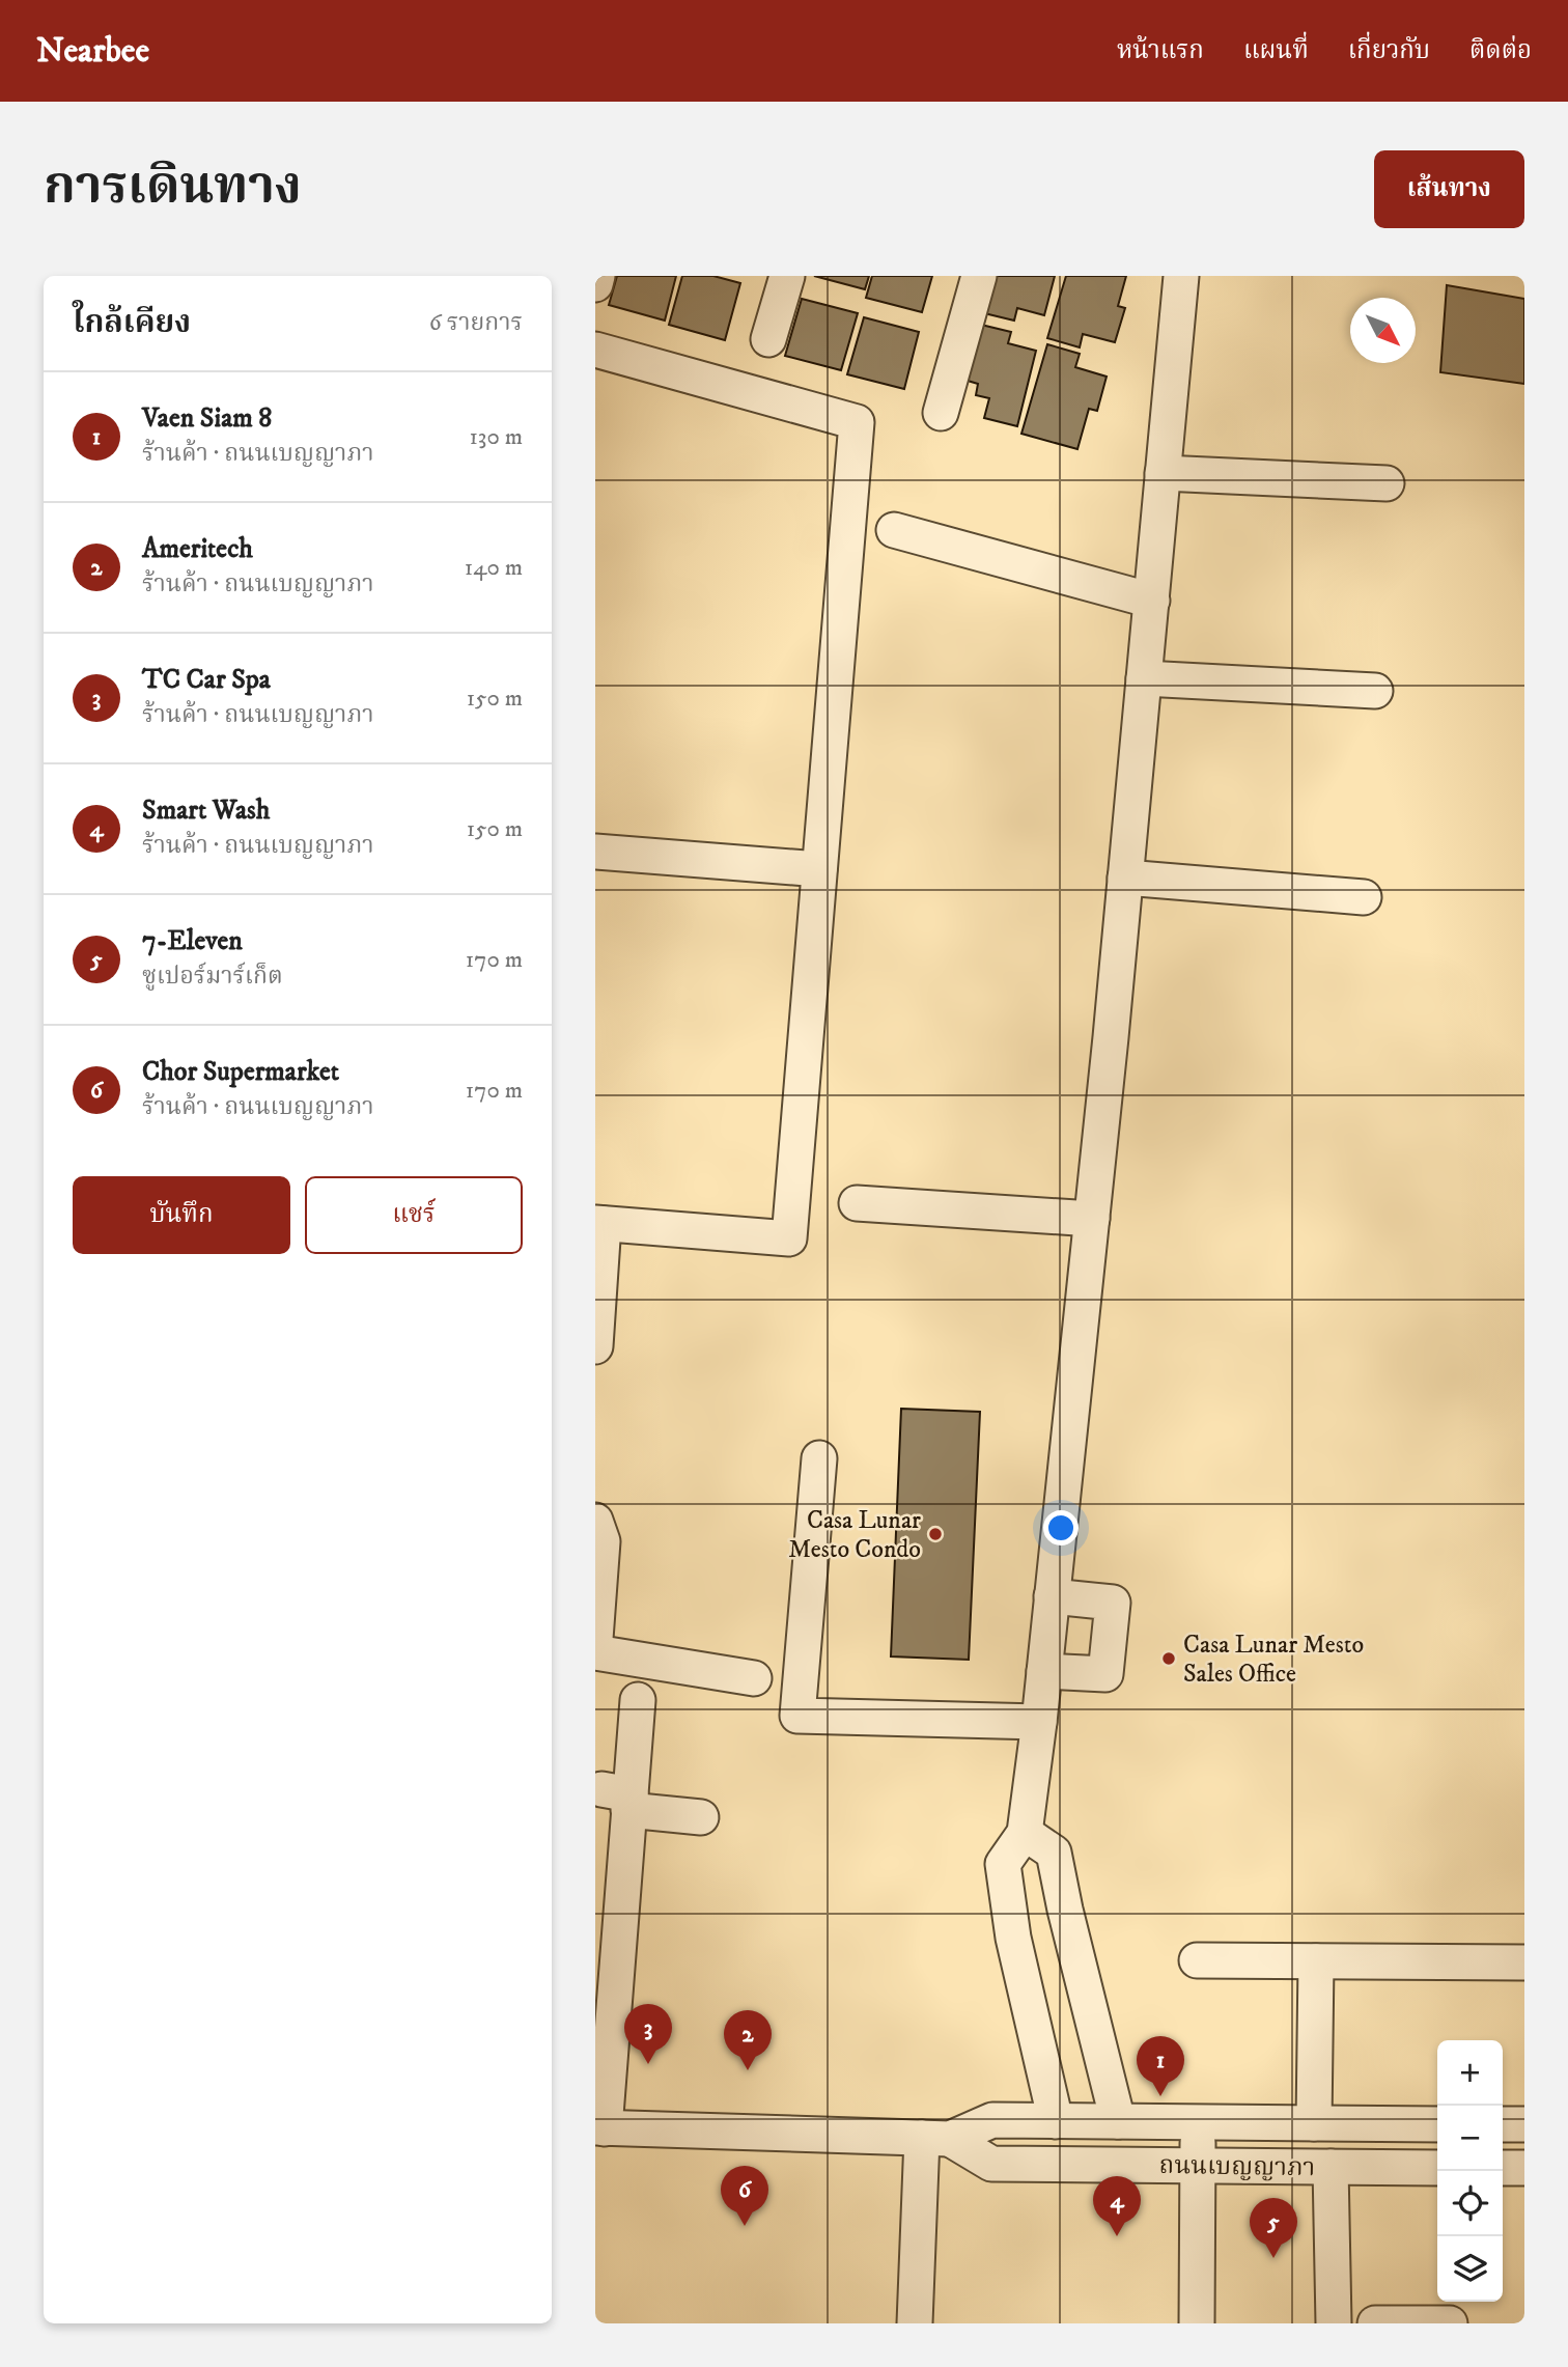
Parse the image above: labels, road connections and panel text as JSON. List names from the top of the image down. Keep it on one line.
{"streets":{"street":["ถนนเบญญาภา"]},"places":["Casa Lunar Mesto Condo","Casa Lunar Mesto Sales Office"],"north":"bottom right","page":{"header":"Nearbee","nav":["หน้าแรก","แผนที่","เกี่ยวกับ","ติดต่อ"],"title":"การเดินทาง","buttons":["เส้นทาง",["บันทึก","แชร์"]],"heading":["ใกล้เคียง","6 รายการ"],"list":[{"mark":"1","name":"Vaen Siam 8","note":"ร้านค้า · ถนนเบญญาภา","value":"130 m"},{"mark":"2","name":"Ameritech","note":"ร้านค้า · ถนนเบญญาภา","value":"140 m"},{"mark":"3","name":"TC Car Spa","note":"ร้านค้า · ถนนเบญญาภา","value":"150 m"},{"mark":"4","name":"Smart Wash","note":"ร้านค้า · ถนนเบญญาภา","value":"150 m"},{"mark":"5","name":"7-Eleven","note":"ซูเปอร์มาร์เก็ต","value":"170 m"},{"mark":"6","name":"Chor Supermarket","note":"ร้านค้า · ถนนเบญญาภา","value":"170 m"}],"pins":["3","2","1","6","4","5"],"map_buttons":["+","−"]}}
